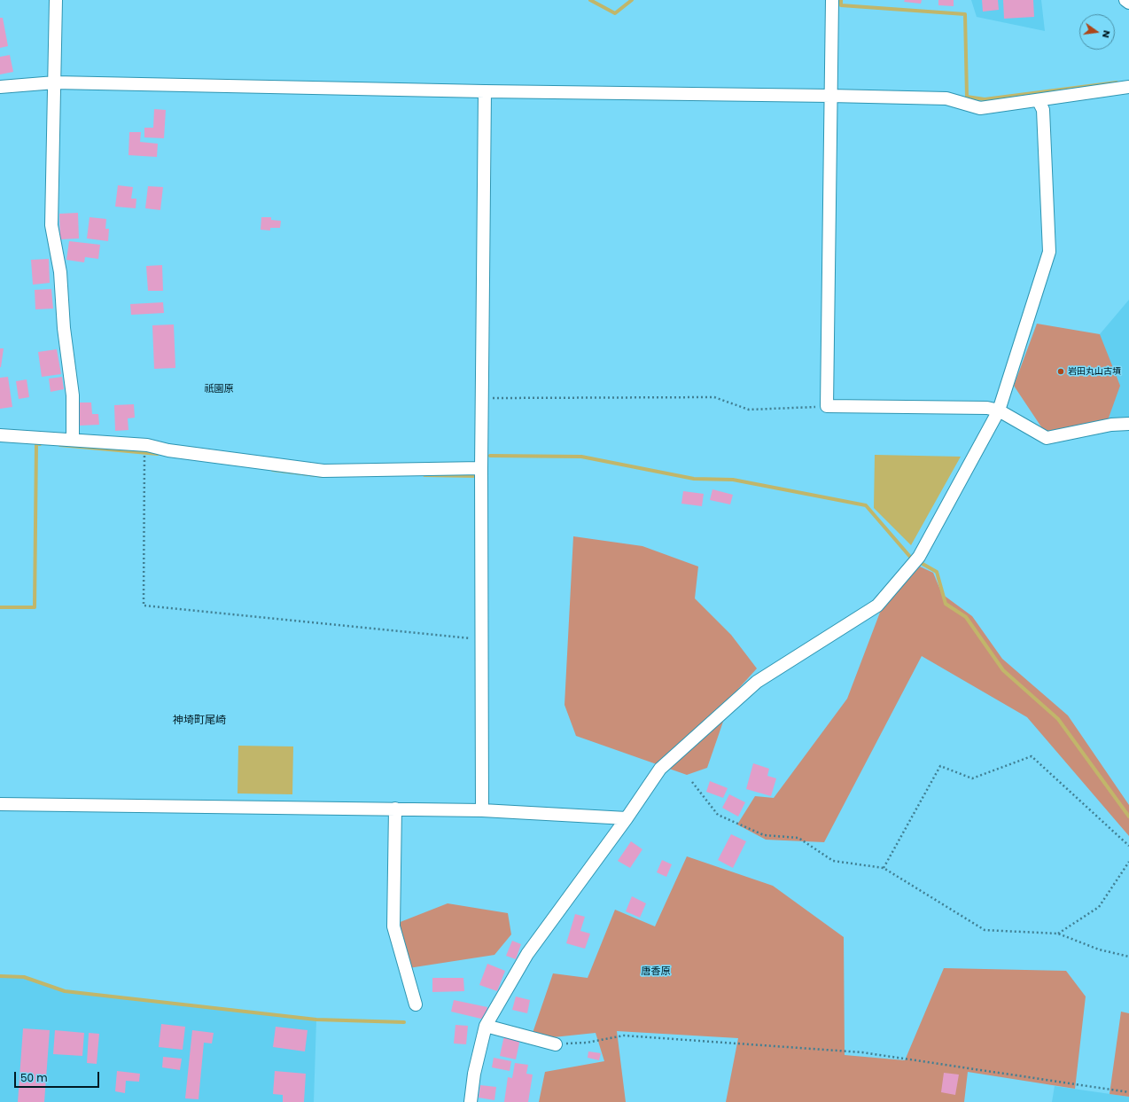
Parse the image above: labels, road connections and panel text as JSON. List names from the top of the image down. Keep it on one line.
{"districts":["祇園原","神埼町尾崎","唐香原"],"places":["岩田丸山古墳"],"scale_bar":"50 m","north":"right"}
